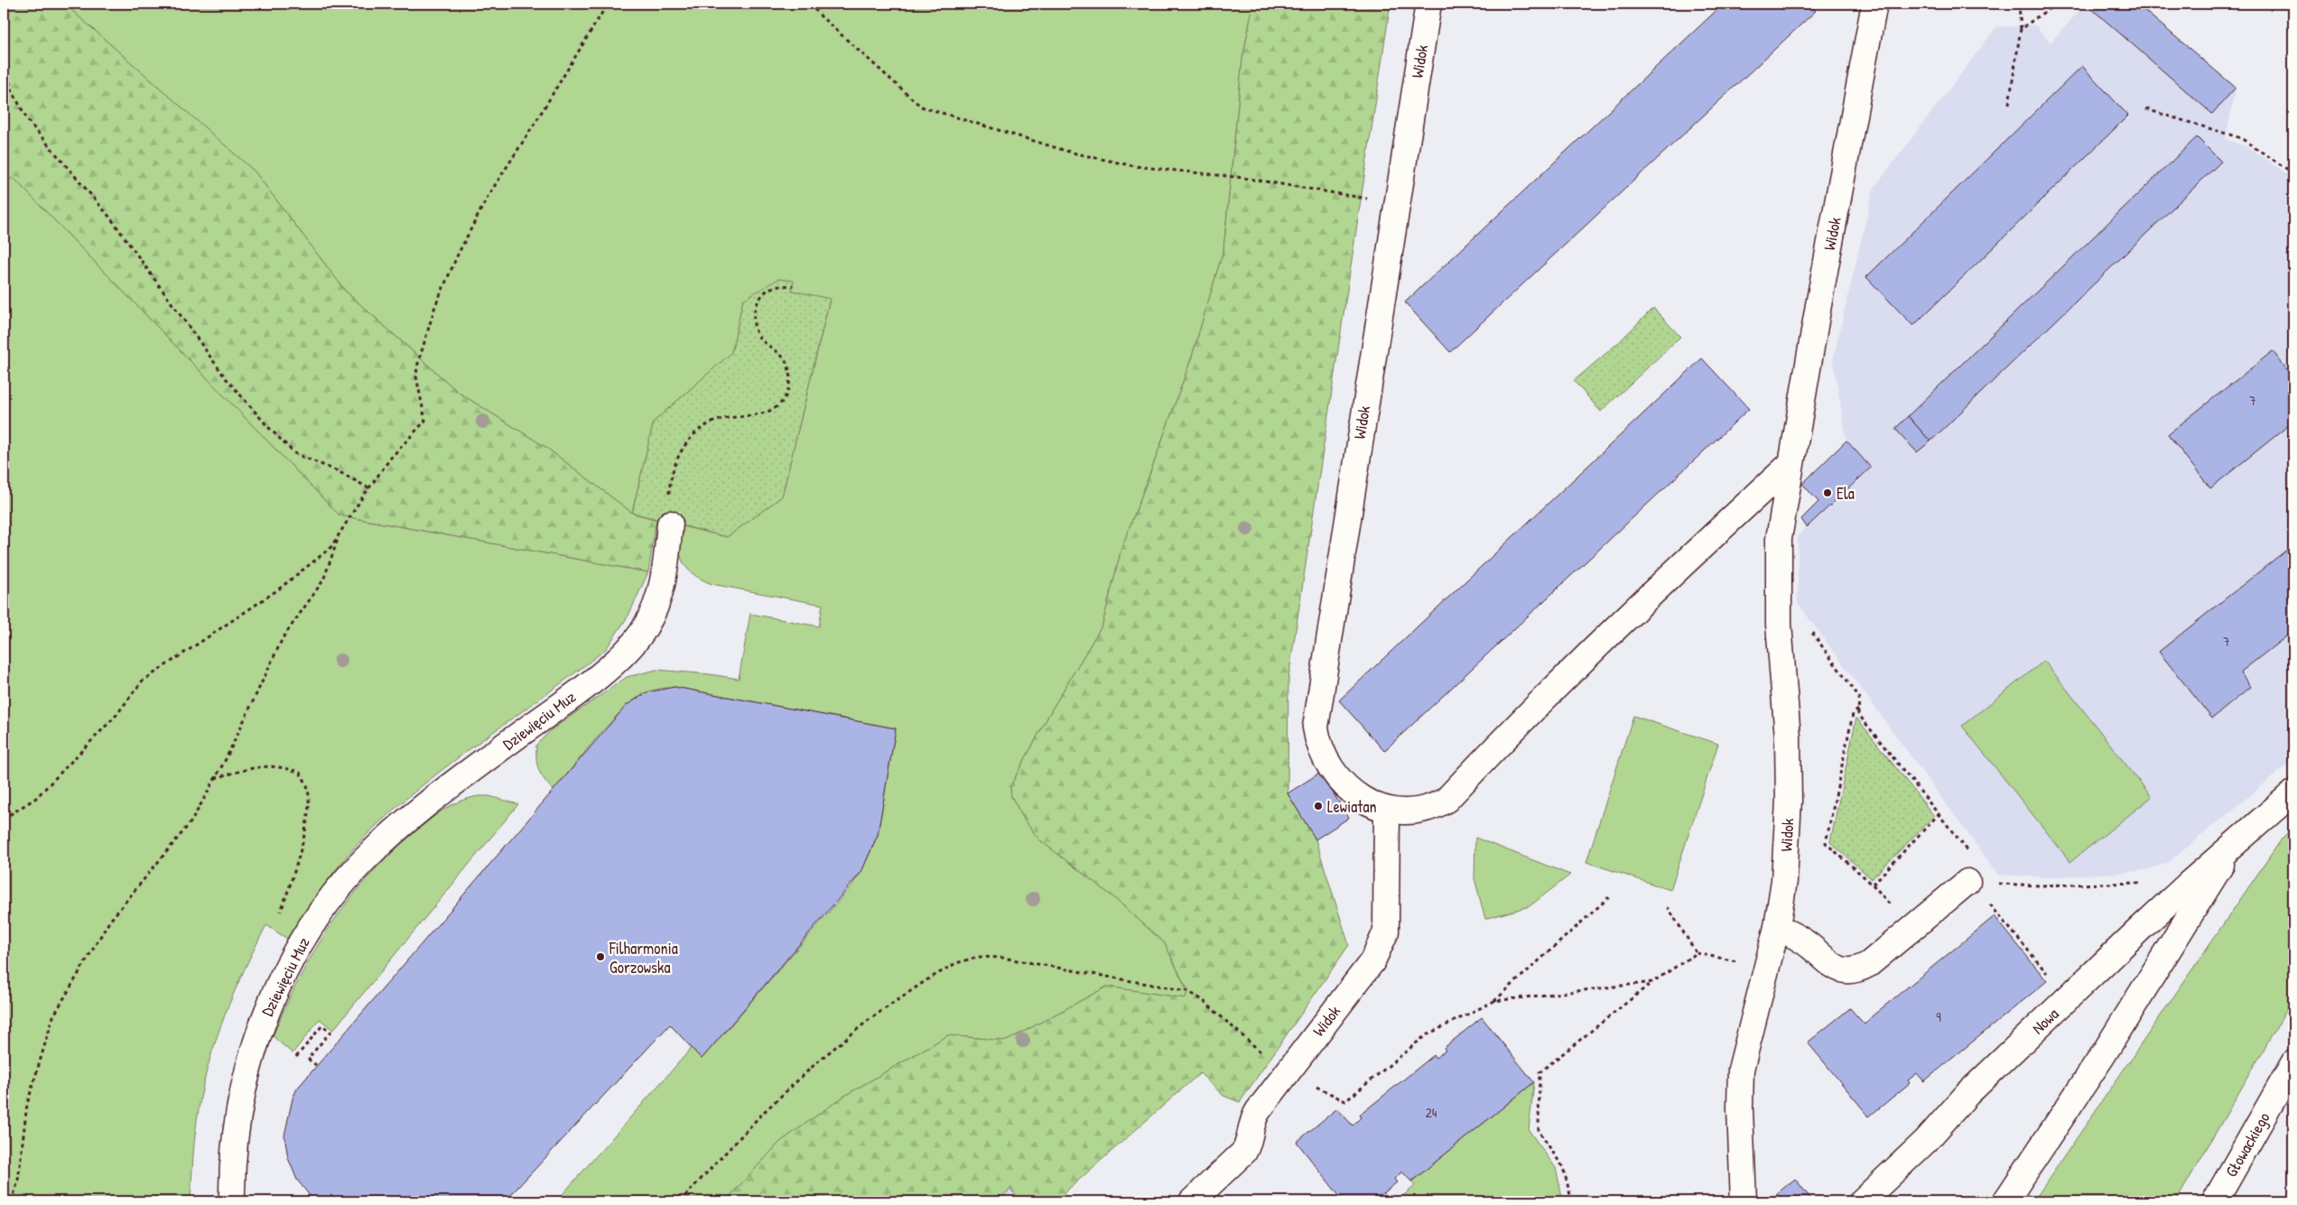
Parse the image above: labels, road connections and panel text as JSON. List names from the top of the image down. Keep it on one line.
{"streets":{"street":["Widok","Dziewięciu Muz","Nowa","Głowackiego"]},"places":["Ela","Lewiatan","Filharmonia Gorzowska"],"house_numbers":["7","7","9","24"]}
